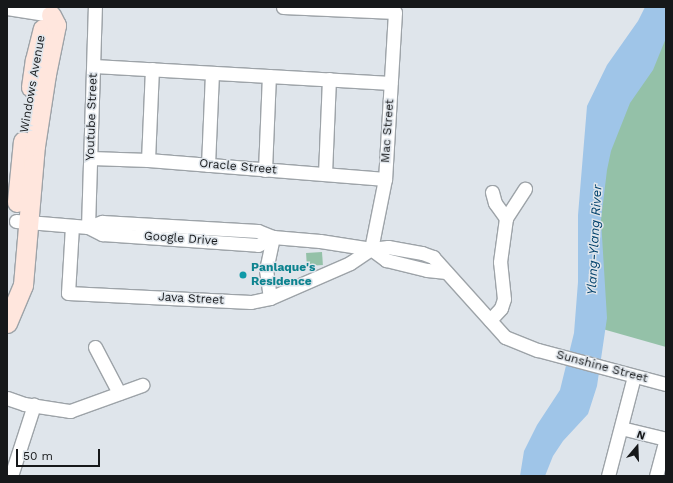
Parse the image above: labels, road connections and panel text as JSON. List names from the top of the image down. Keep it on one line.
{"streets":{"street":["Windows Avenue","Youtube Street","Mac Street","Oracle Street","Google Drive","Java Street","Sunshine Street"]},"crossings":[["Windows Avenue","Google Drive"],["Youtube Street","Oracle Street"],["Youtube Street","Google Drive"],["Mac Street","Oracle Street"],["Mac Street","Google Drive"],["Mac Street","Java Street"],["Google Drive","Java Street"],["Google Drive","Sunshine Street"]],"water":["Ylang-Ylang River"],"places":["Panlaque's Residence"],"scale_bar":"50 m","north":"top"}
